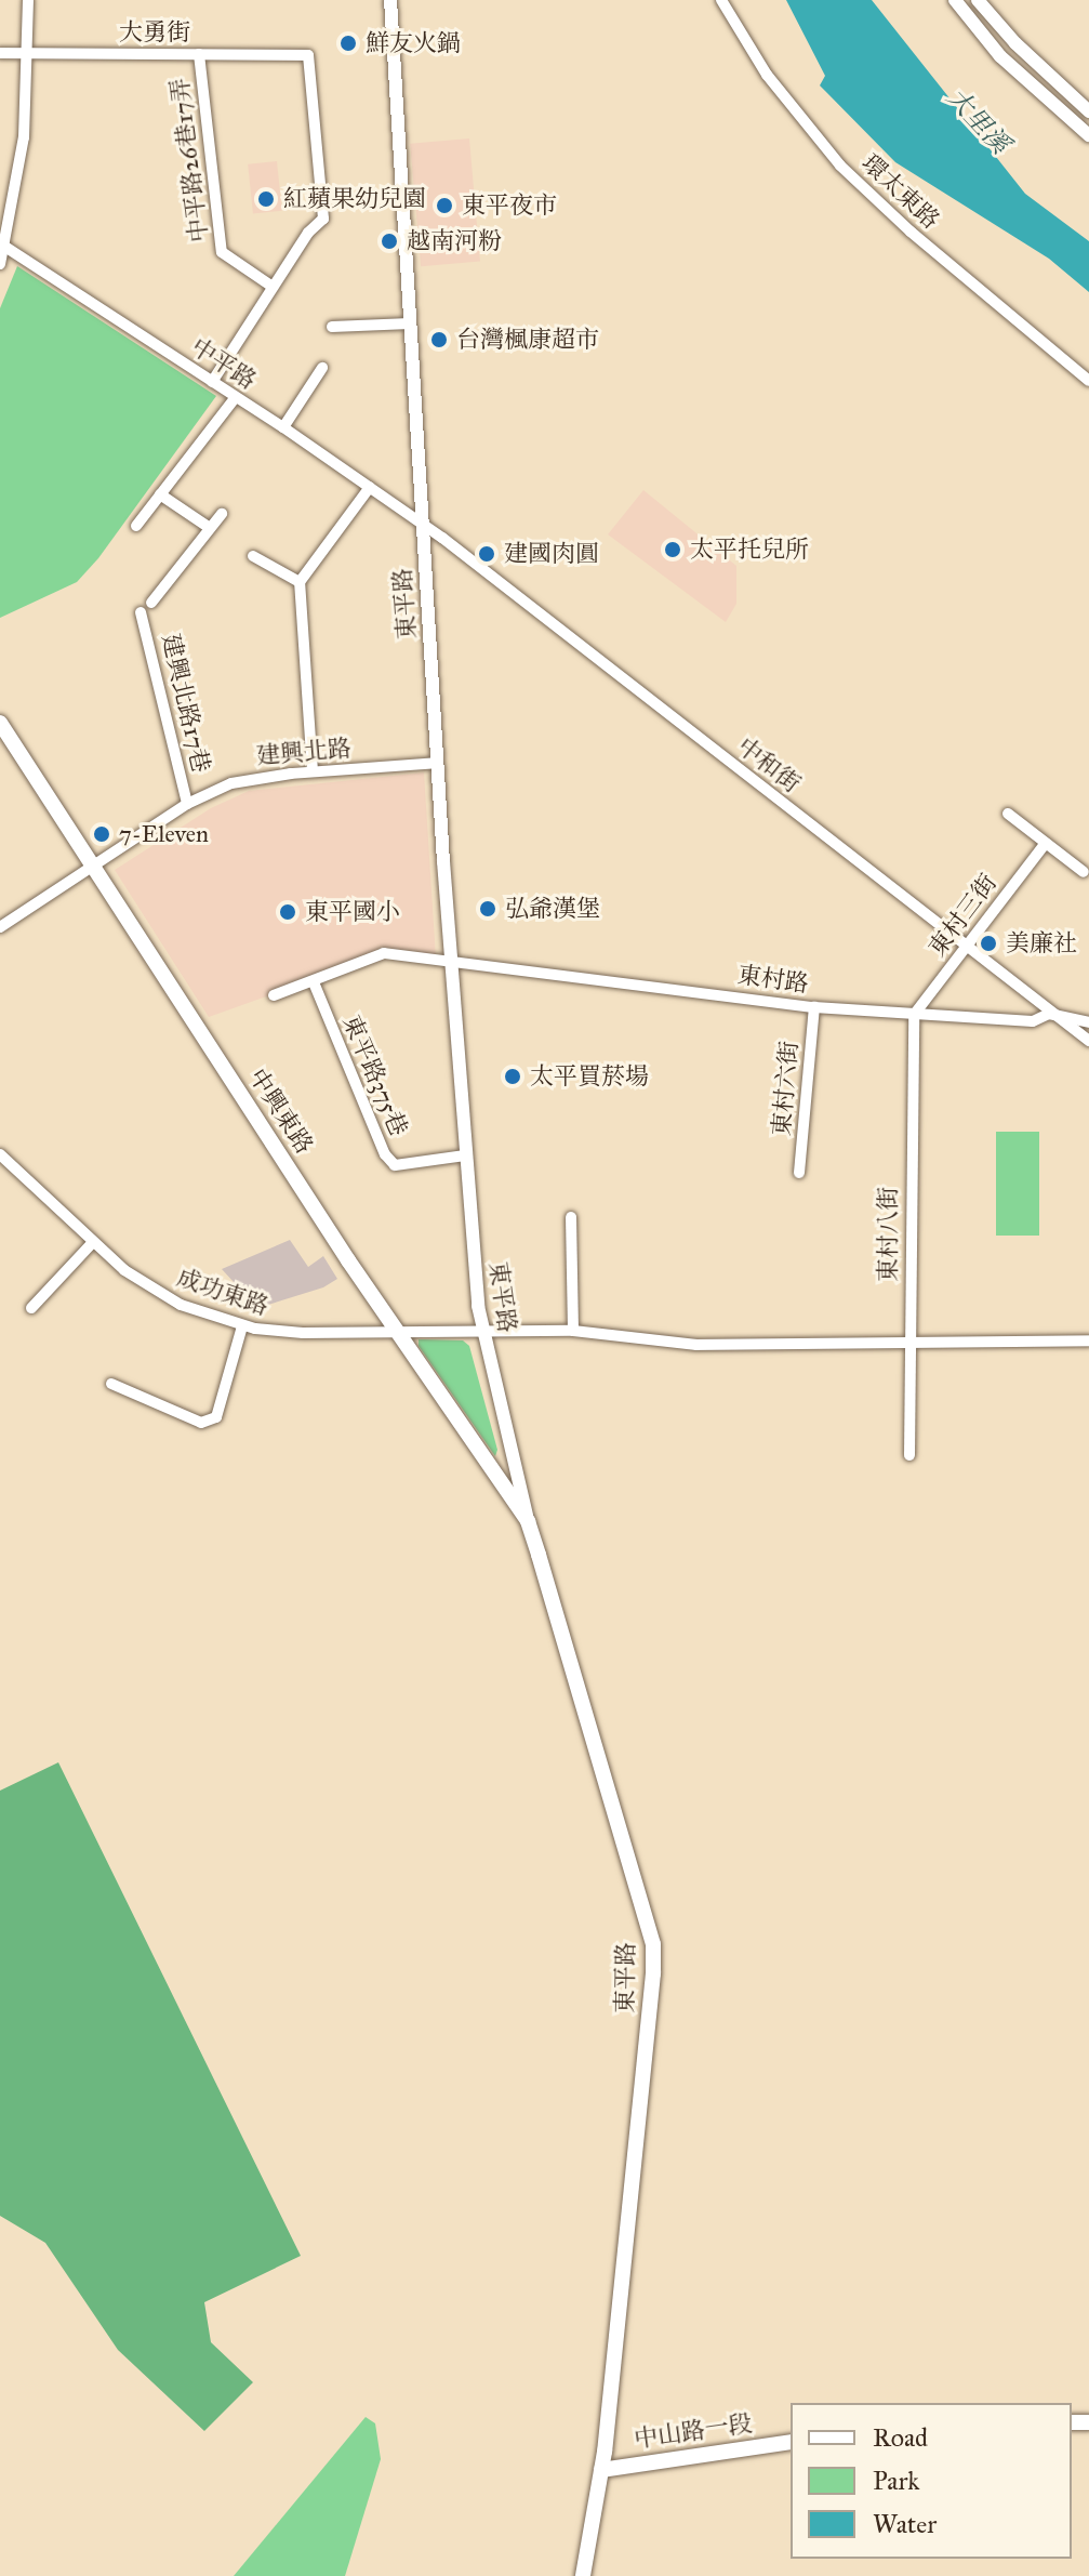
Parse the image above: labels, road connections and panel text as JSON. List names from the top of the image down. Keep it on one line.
{"streets":{"main road":["東平路","中興東路","中山路一段"],"street":["大勇街","中平路26巷17弄","環太東路","中平路","建興北路17巷","建興北路","中和街","東村三街","東村路","東平路375巷","東村六街","東村八街","成功東路"]},"crossings":[["大勇街","中平路26巷17弄"],["中平路","東平路"],["中平路","中和街"],["東平路","建興北路"],["東平路","中和街"],["東平路","東村路"],["東平路","東平路375巷"],["東平路","中興東路"],["東平路","成功東路"],["東平路","中山路一段"],["建興北路17巷","建興北路"],["建興北路","中興東路"],["中和街","東村三街"],["中和街","東村路"],["東村三街","東村路"],["東村三街","東村八街"],["東村路","東村六街"],["東村路","東村八街"],["中興東路","成功東路"]],"water":["大里溪"],"places":["鮮友火鍋","紅蘋果幼兒園","東平夜市","越南河粉","台灣楓康超市","太平托兒所","建國肉圓","7-Eleven","弘爺漢堡","東平國小","美廉社","太平買菸場"],"legend":["Road","Park","Water"]}
